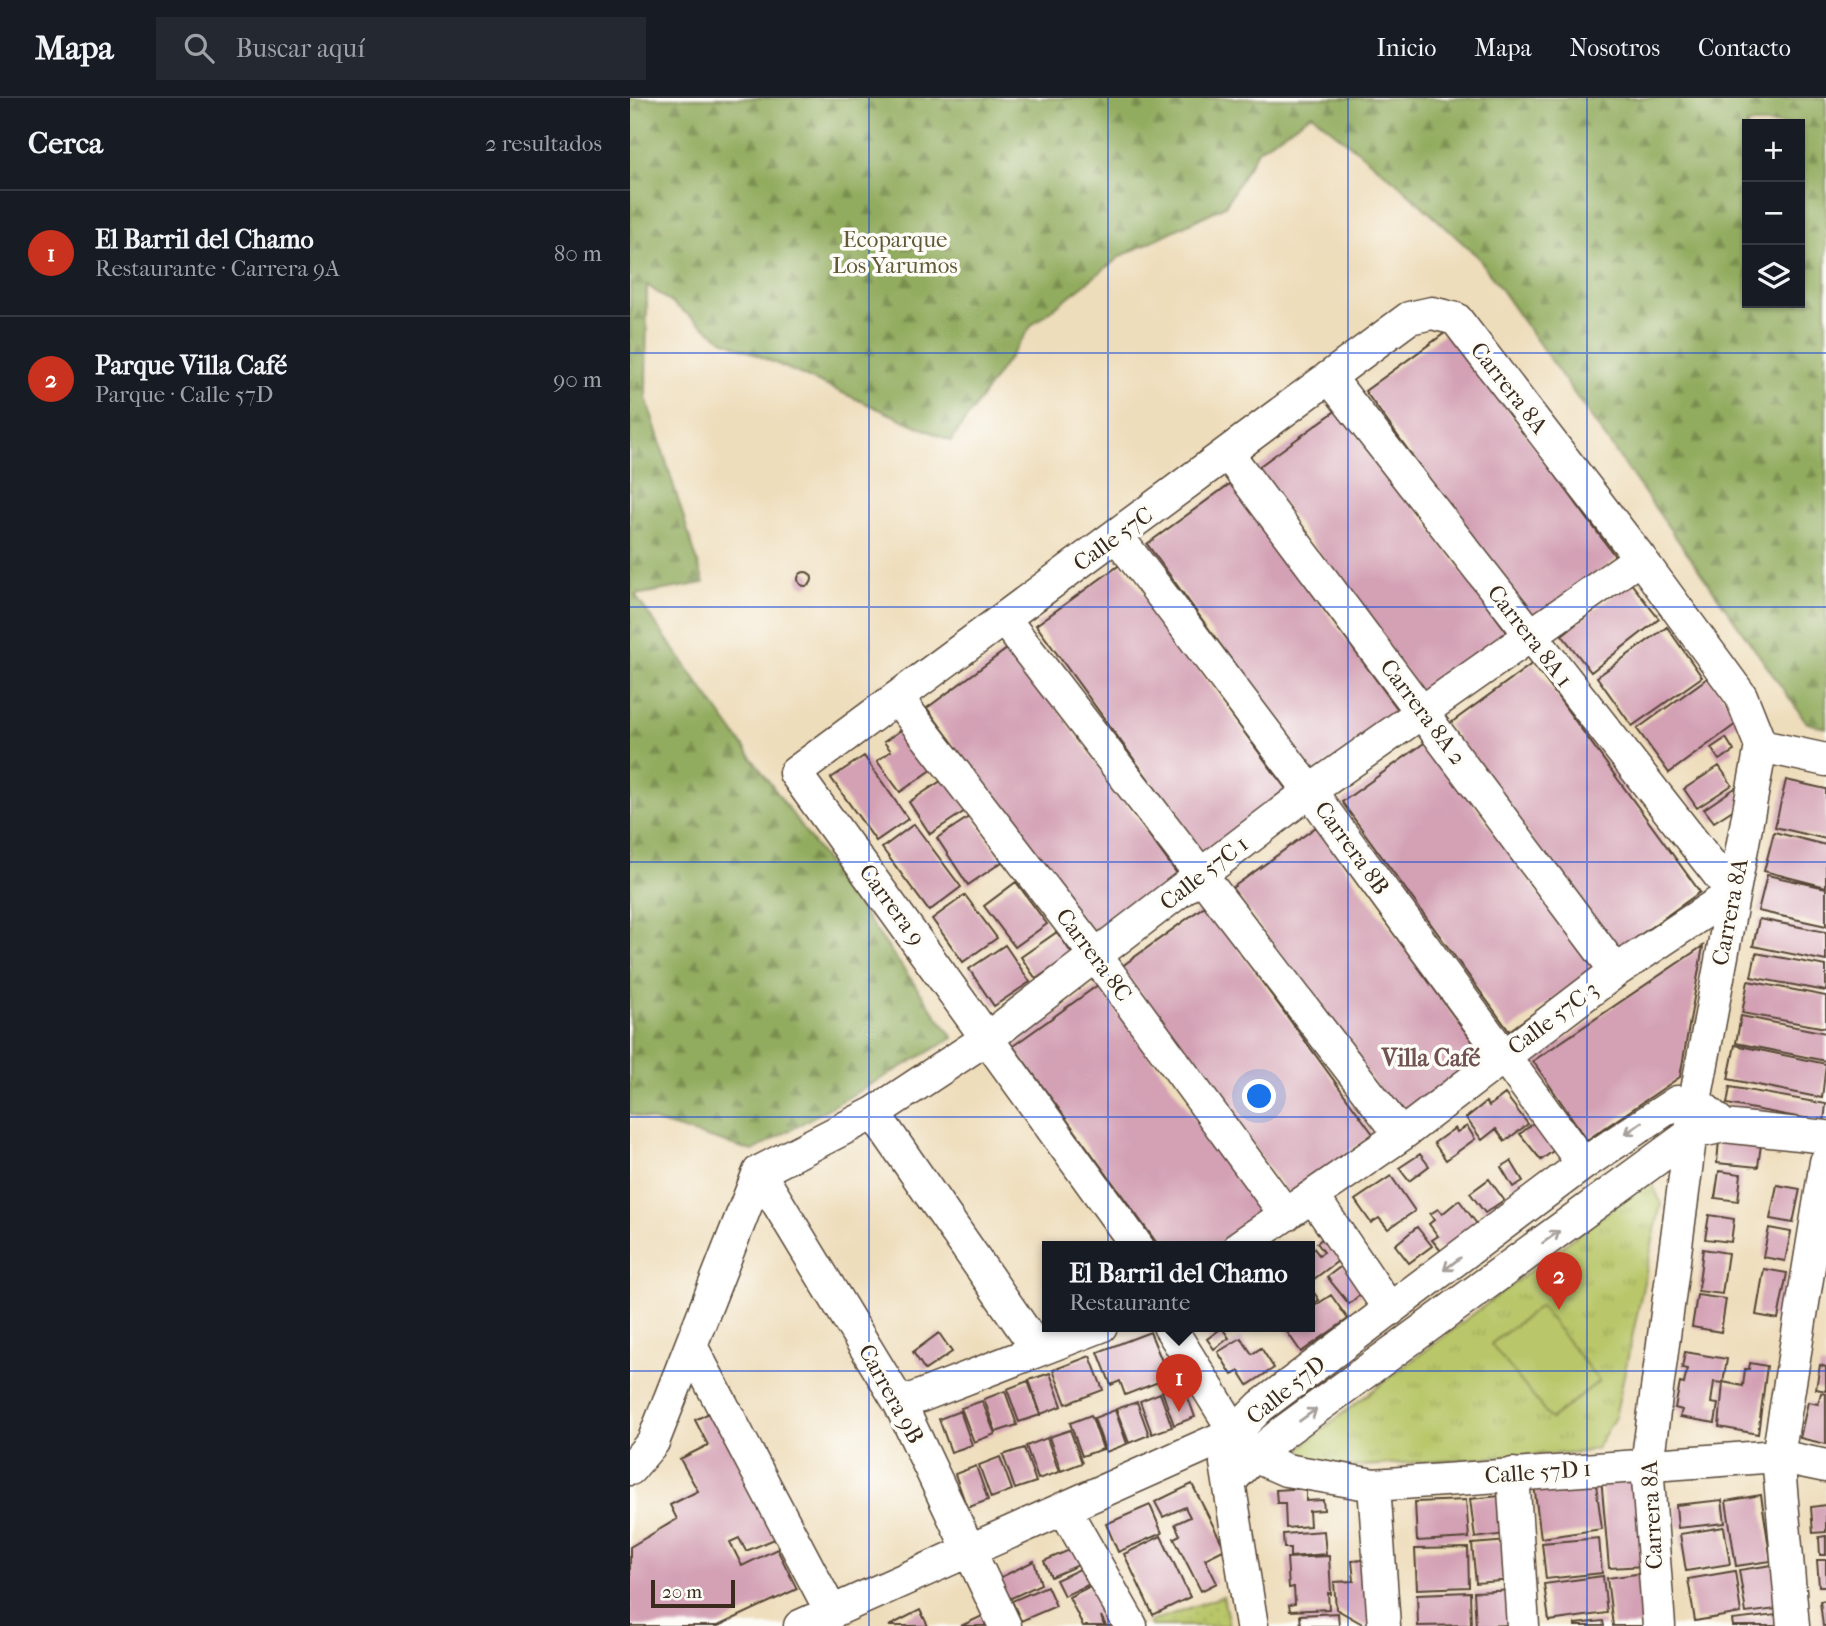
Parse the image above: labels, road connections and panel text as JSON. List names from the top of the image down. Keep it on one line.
{"streets":{"street":["Carrera 8A","Calle 57C","Carrera 8A 1","Carrera 8A 2","Carrera 8B","Calle 57C 1","Carrera 9","Carrera 8C","Calle 57C 3","Calle 57D","Carrera 9B","Calle 57D 1"]},"crossings":[["Carrera 8A","Calle 57C"],["Carrera 8A","Carrera 8A 1"],["Carrera 8A","Calle 57C 1"],["Carrera 8A","Calle 57C 3"],["Carrera 8A","Calle 57D"],["Carrera 8A","Calle 57D 1"],["Calle 57C","Carrera 8A 1"],["Calle 57C","Carrera 8A 2"],["Calle 57C","Carrera 8B"],["Calle 57C","Carrera 9"],["Calle 57C","Carrera 8C"],["Carrera 8A 1","Calle 57C 1"],["Carrera 8A 1","Calle 57C 3"],["Carrera 8A 2","Calle 57C 1"],["Carrera 8A 2","Calle 57C 3"],["Carrera 8B","Calle 57C 1"],["Carrera 8B","Calle 57C 3"],["Carrera 8B","Calle 57D"],["Calle 57C 1","Carrera 9"],["Calle 57C 1","Carrera 8C"],["Calle 57C 1","Carrera 9B"],["Carrera 8C","Calle 57C 3"],["Calle 57D","Carrera 9B"],["Calle 57D","Calle 57D 1"]],"districts":["Villa Café"],"parks":["Ecoparque Los Yarumos"],"scale_bar":"20 m","page":{"header":"Mapa","search":"Buscar aquí","nav":["Inicio","Mapa","Nosotros","Contacto"],"heading":["Cerca","2 resultados"],"map_buttons":["+","−"],"list":[{"mark":"1","name":"El Barril del Chamo","note":"Restaurante · Carrera 9A","value":"80 m"},{"mark":"2","name":"Parque Villa Café","note":"Parque · Calle 57D","value":"90 m"}],"popup":["El Barril del Chamo","Restaurante"],"pins":["2","1"],"scale":"20 m"}}
